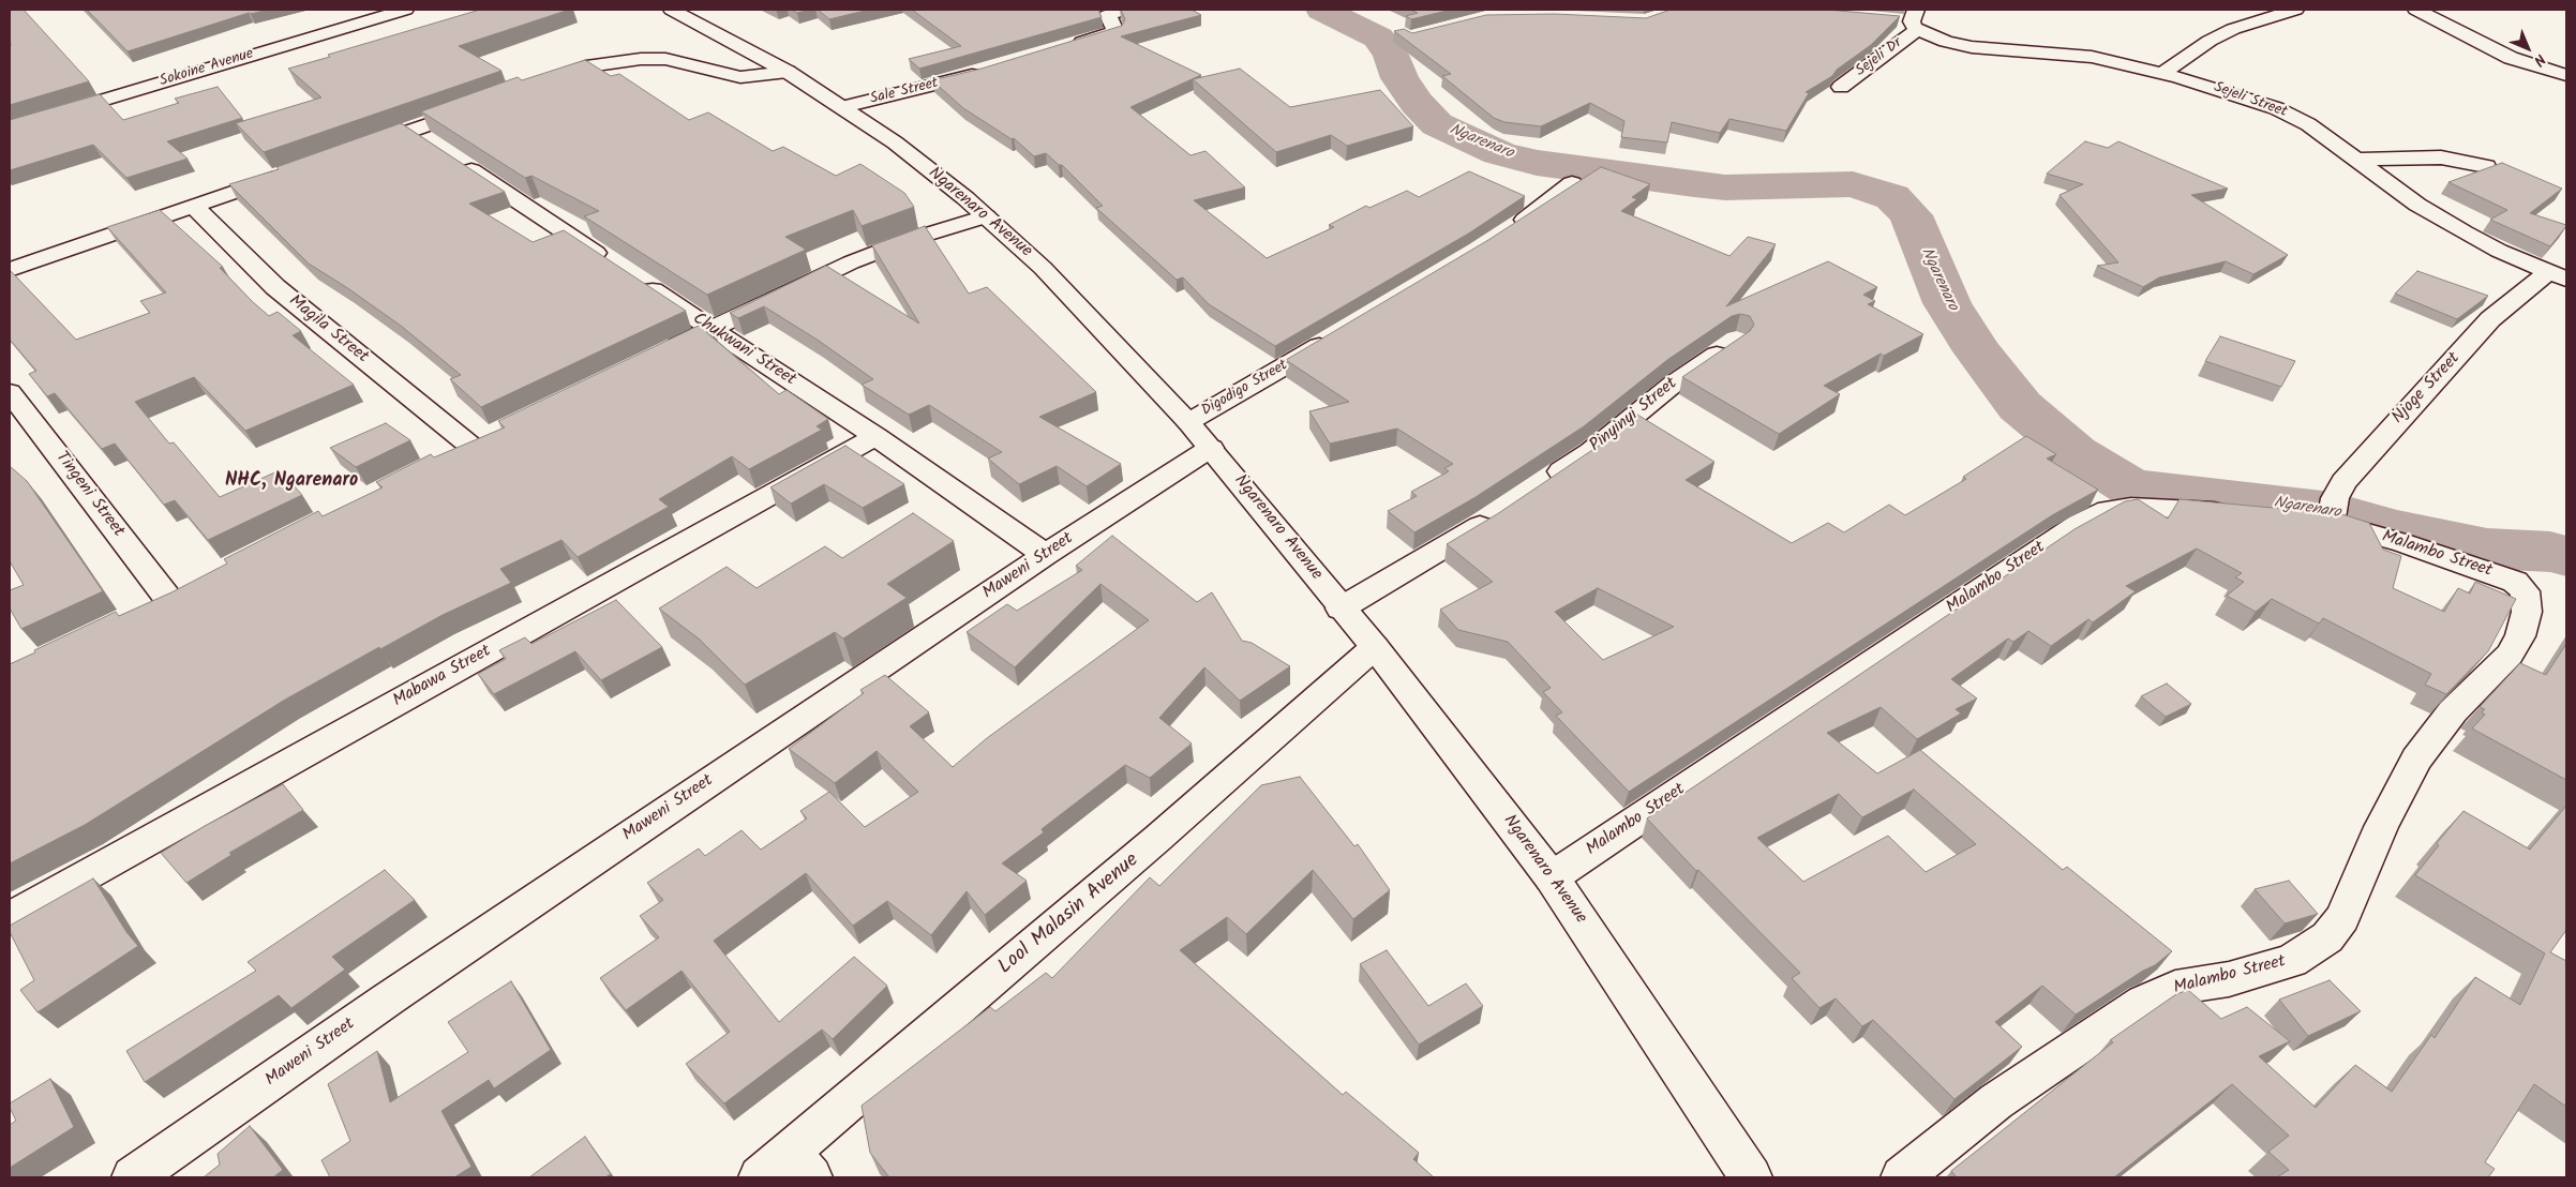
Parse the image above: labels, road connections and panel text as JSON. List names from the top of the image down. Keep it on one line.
{"streets":{"main road":["Sejeli Dr","Sokoine Avenue","Sale Street","Sejeli Street","Ngarenaro Avenue","Magila Street","Chukwani Street","Digodigo Street","Njoge Street","Pinyinyi Street","Tingeni Street","Malambo Street","Maweni Street","Mabawa Street","Lool Malasin Avenue"]},"crossings":[["Sejeli Dr","Sejeli Street"],["Sale Street","Ngarenaro Avenue"],["Sejeli Street","Njoge Street"],["Ngarenaro Avenue","Digodigo Street"],["Ngarenaro Avenue","Malambo Street"],["Ngarenaro Avenue","Maweni Street"],["Ngarenaro Avenue","Lool Malasin Avenue"],["Chukwani Street","Maweni Street"],["Chukwani Street","Mabawa Street"],["Njoge Street","Malambo Street"]],"districts":["NHC, Ngarenaro"],"water":["Ngarenaro"],"north":"bottom right"}
